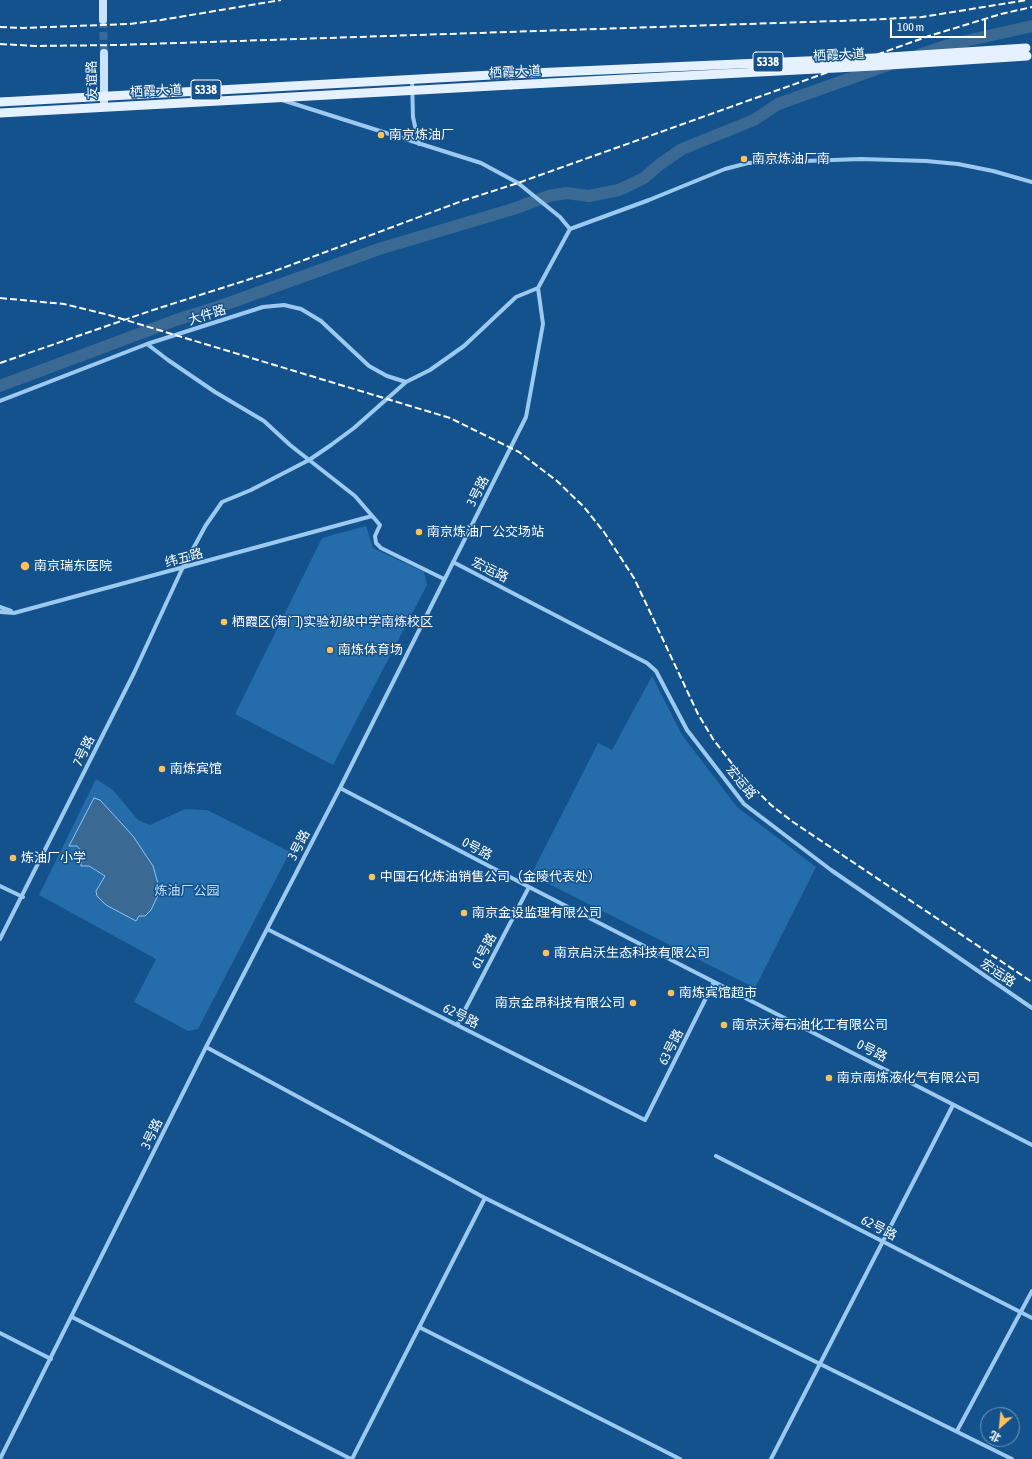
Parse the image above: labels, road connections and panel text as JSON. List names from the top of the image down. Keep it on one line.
{"streets":{"main road":["栖霞大道","S338"],"street":["友谊路","大件路","3号路","纬五路","宏运路","7号路","0号路","61号路","62号路","63号路"]},"crossings":[["栖霞大道","友谊路"],["大件路","7号路"],["3号路","宏运路"],["3号路","7号路"],["3号路","0号路"],["3号路","62号路"],["纬五路","7号路"],["0号路","61号路"],["0号路","63号路"],["61号路","62号路"],["62号路","63号路"]],"parks":["炼油厂公园"],"places":["南京炼油厂","南京炼油厂南","南京炼油厂公交场站","南京瑞东医院","栖霞区(海门)实验初级中学南炼校区","南炼体育场","南炼宾馆","炼油厂小学","中国石化炼油销售公司（金陵代表处）","南京金设监理有限公司","南京启沃生态科技有限公司","南炼宾馆超市","南京金昂科技有限公司","南京沃海石油化工有限公司","南京南炼液化气有限公司"],"scale_bar":"100 m","north":"bottom left"}
